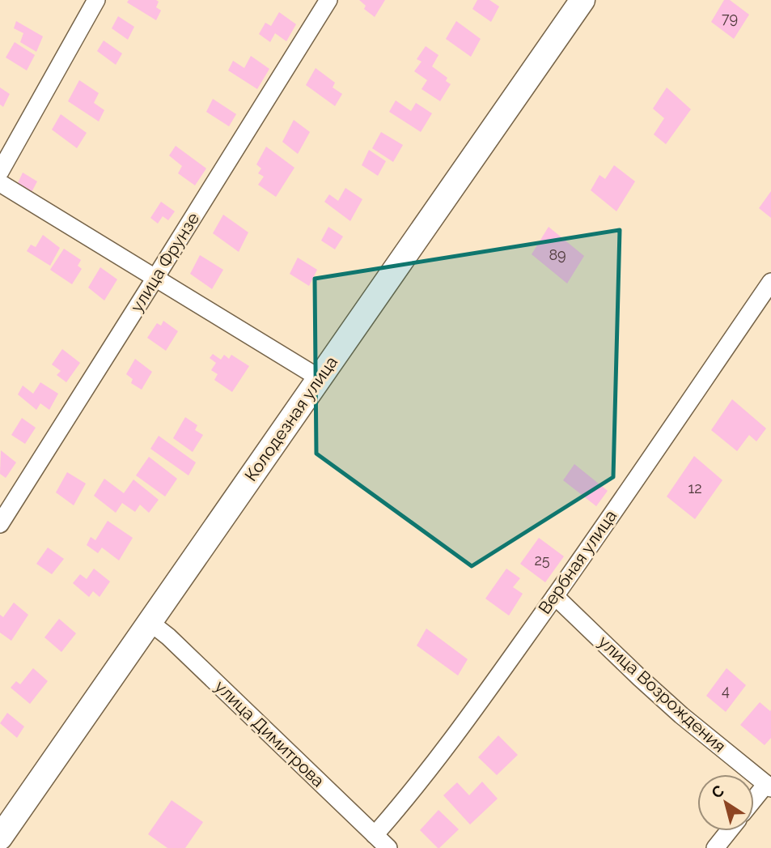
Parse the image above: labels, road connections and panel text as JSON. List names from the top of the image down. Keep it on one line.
{"streets":{"main road":["Колодезная улица"],"street":["улица Фрунзе","Вербная улица","улица Возрождения","улица Димитрова"]},"crossings":[["Колодезная улица","улица Димитрова"],["Вербная улица","улица Возрождения"],["Вербная улица","улица Димитрова"]],"house_numbers":["79","89","12","25","4"],"north":"top left"}
